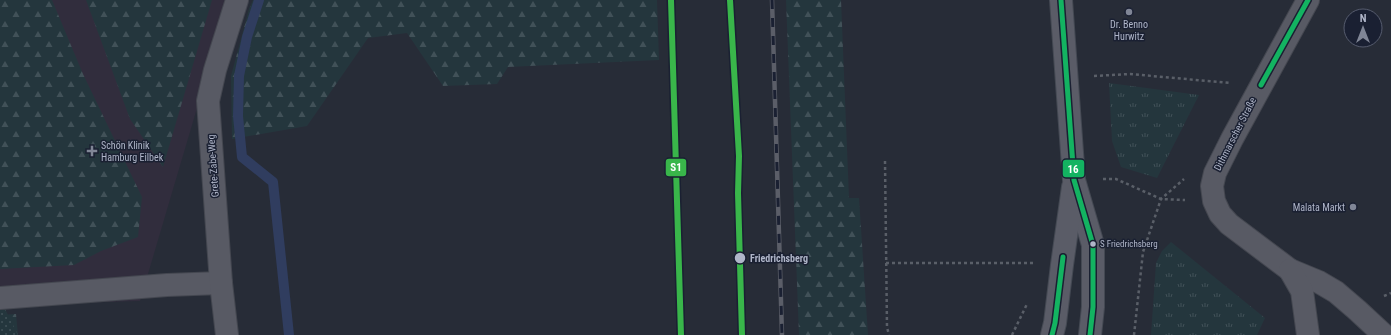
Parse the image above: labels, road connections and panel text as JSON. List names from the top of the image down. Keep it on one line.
{"streets":{"street":["Dithmarscher Straße","Grete-Zabe-Weg"]},"places":{"other":["Dr. Benno Hurwitz","Malata Markt","S Friedrichsberg","Friedrichsberg"],"health":["Schön Klinik Hamburg Eilbek"]},"lines":["transit line S1","transit line 16"],"north":"top"}
